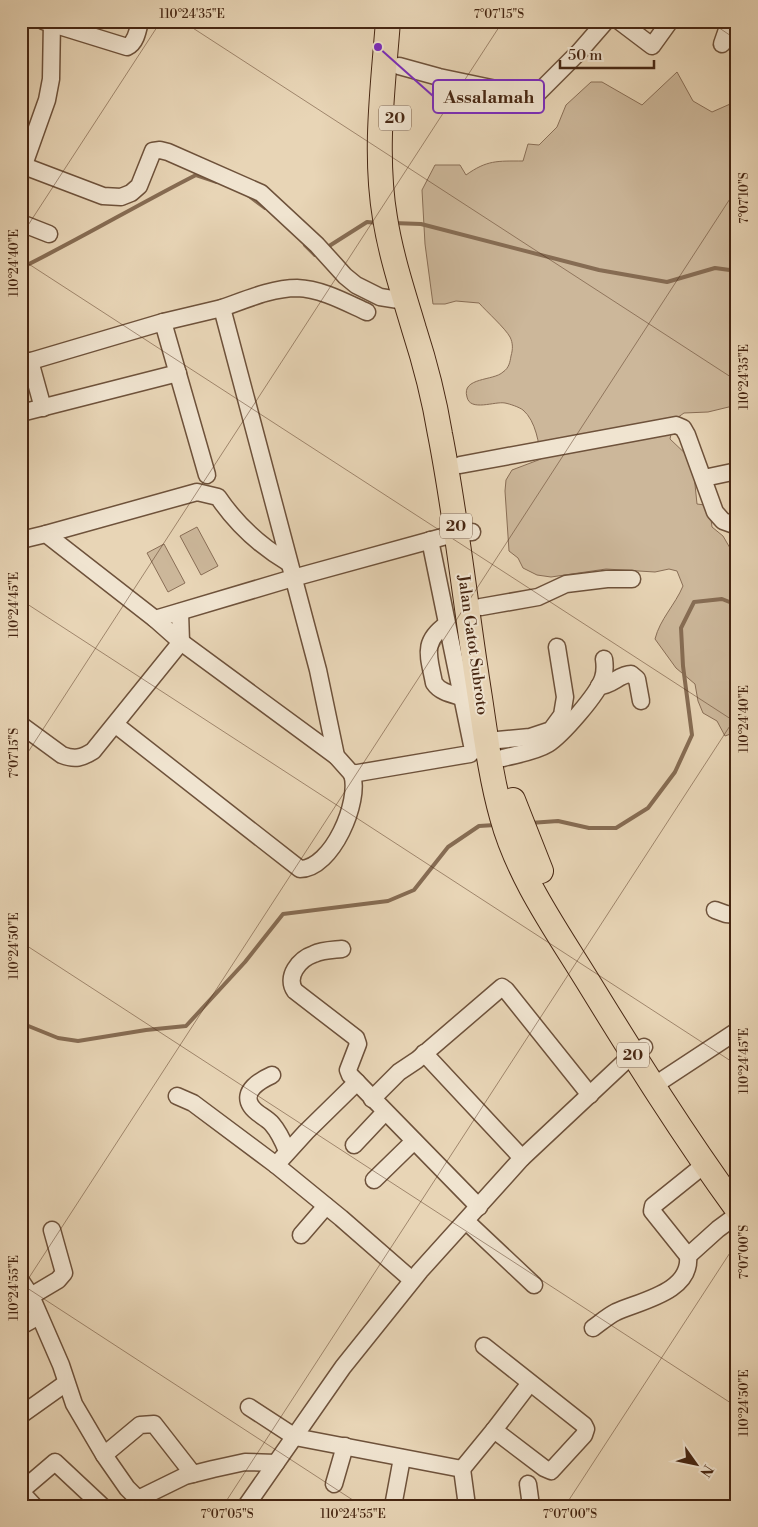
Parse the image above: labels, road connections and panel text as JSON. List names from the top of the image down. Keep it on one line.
{"streets":{"highway":["20","Jalan Gatot Subroto"]},"places":["Assalamah"],"scale_bar":"50 m","north":"bottom right","coordinates":["110°24'35\"E","7°07'15\"S","7°07'10\"S","110°24'40\"E","110°24'45\"E","110°24'50\"E","7°07'00\"S","110°24'55\"E","7°07'05\"S"]}
